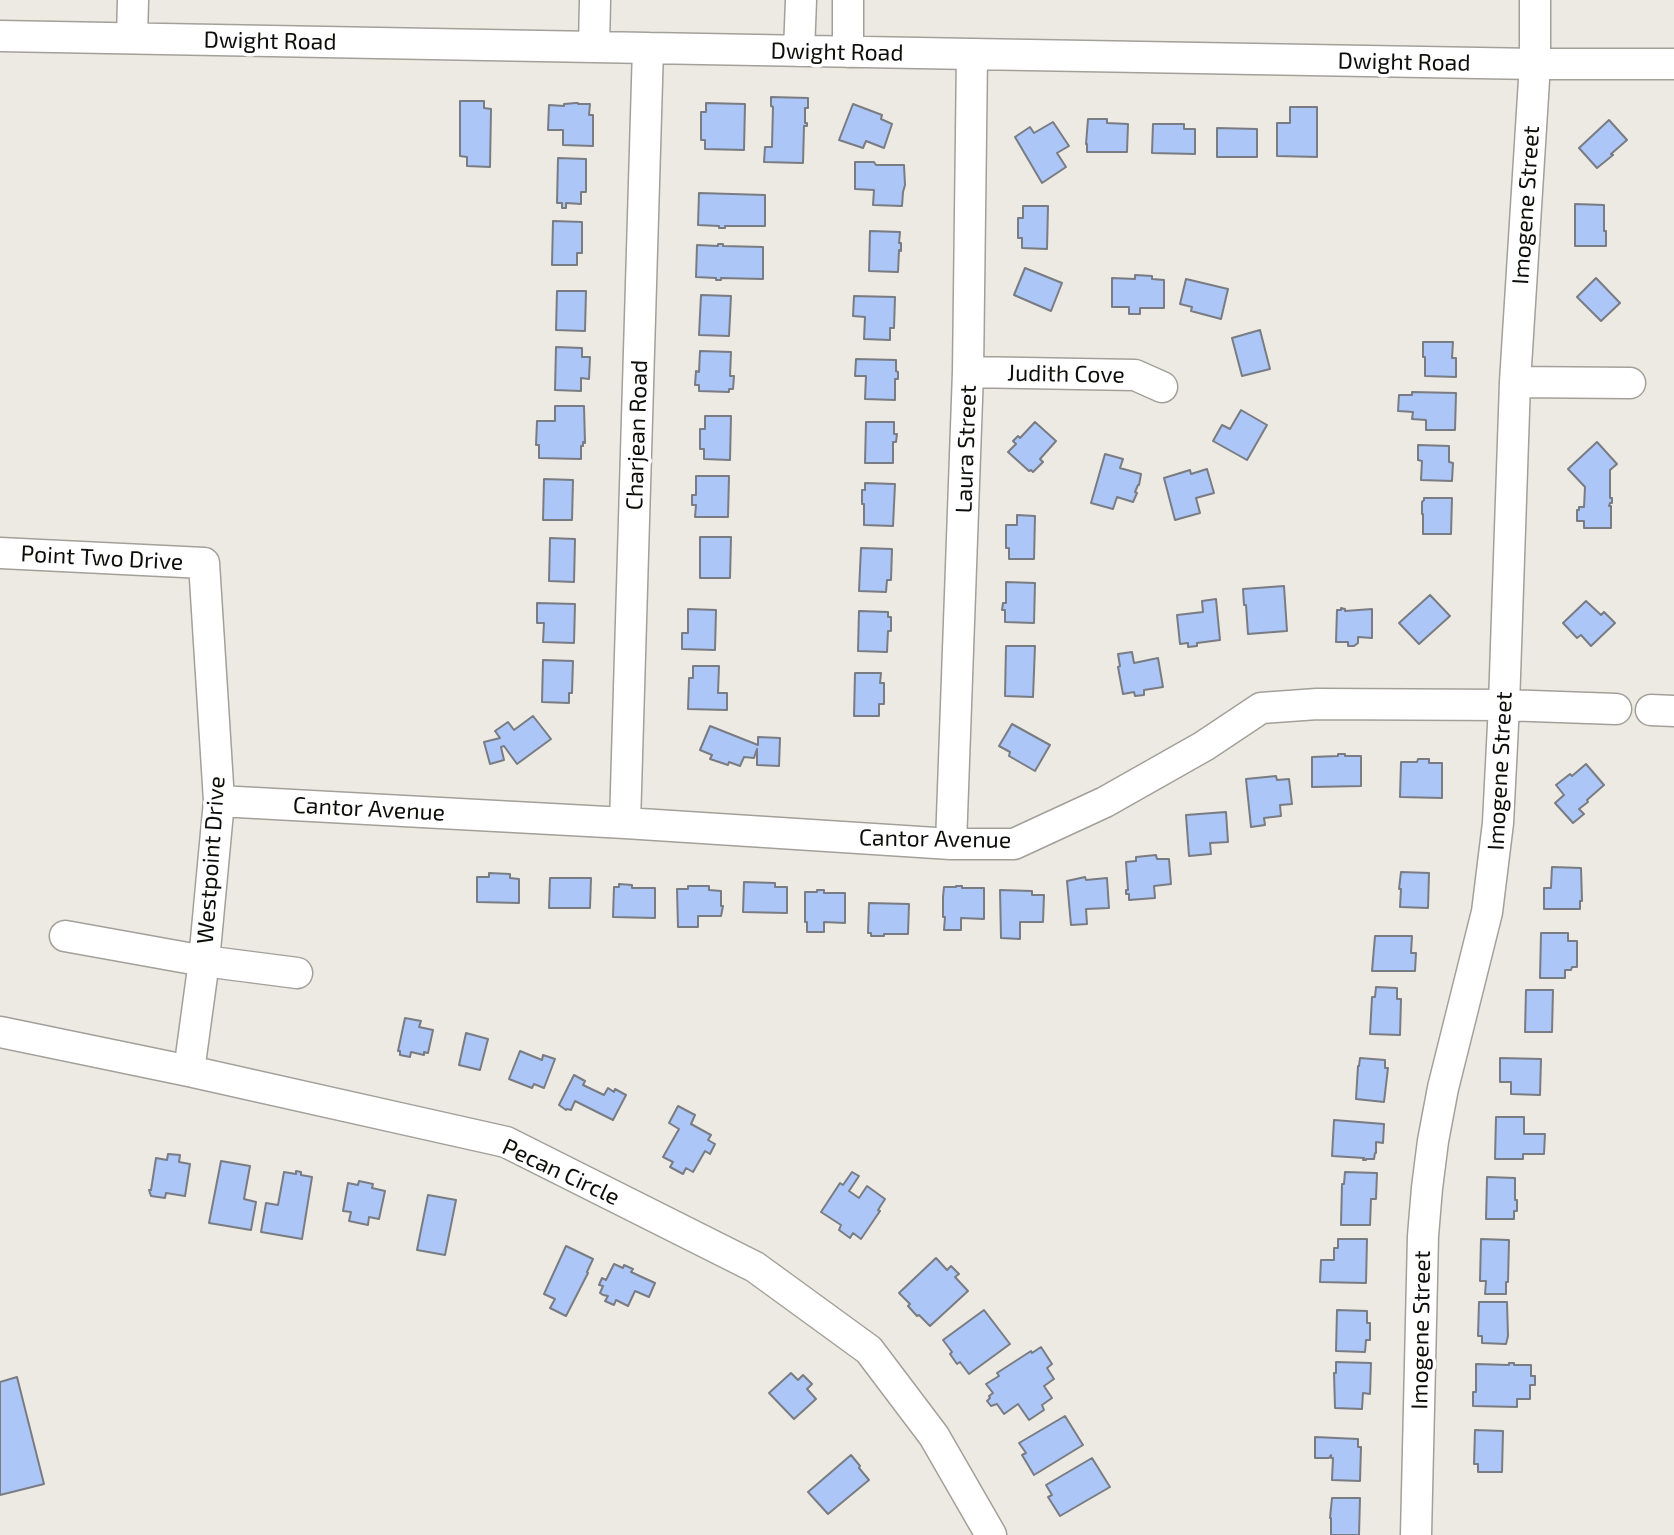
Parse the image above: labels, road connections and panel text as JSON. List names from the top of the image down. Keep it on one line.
{"streets":{"street":["Dwight Road","Imogene Street","Judith Cove","Charjean Road","Laura Street","Point Two Drive","Cantor Avenue","Westpoint Drive","Pecan Circle"]},"crossings":[["Dwight Road","Imogene Street"],["Dwight Road","Charjean Road"],["Dwight Road","Laura Street"],["Imogene Street","Cantor Avenue"],["Judith Cove","Laura Street"],["Charjean Road","Cantor Avenue"],["Laura Street","Cantor Avenue"],["Point Two Drive","Westpoint Drive"],["Cantor Avenue","Westpoint Drive"],["Westpoint Drive","Pecan Circle"]]}
